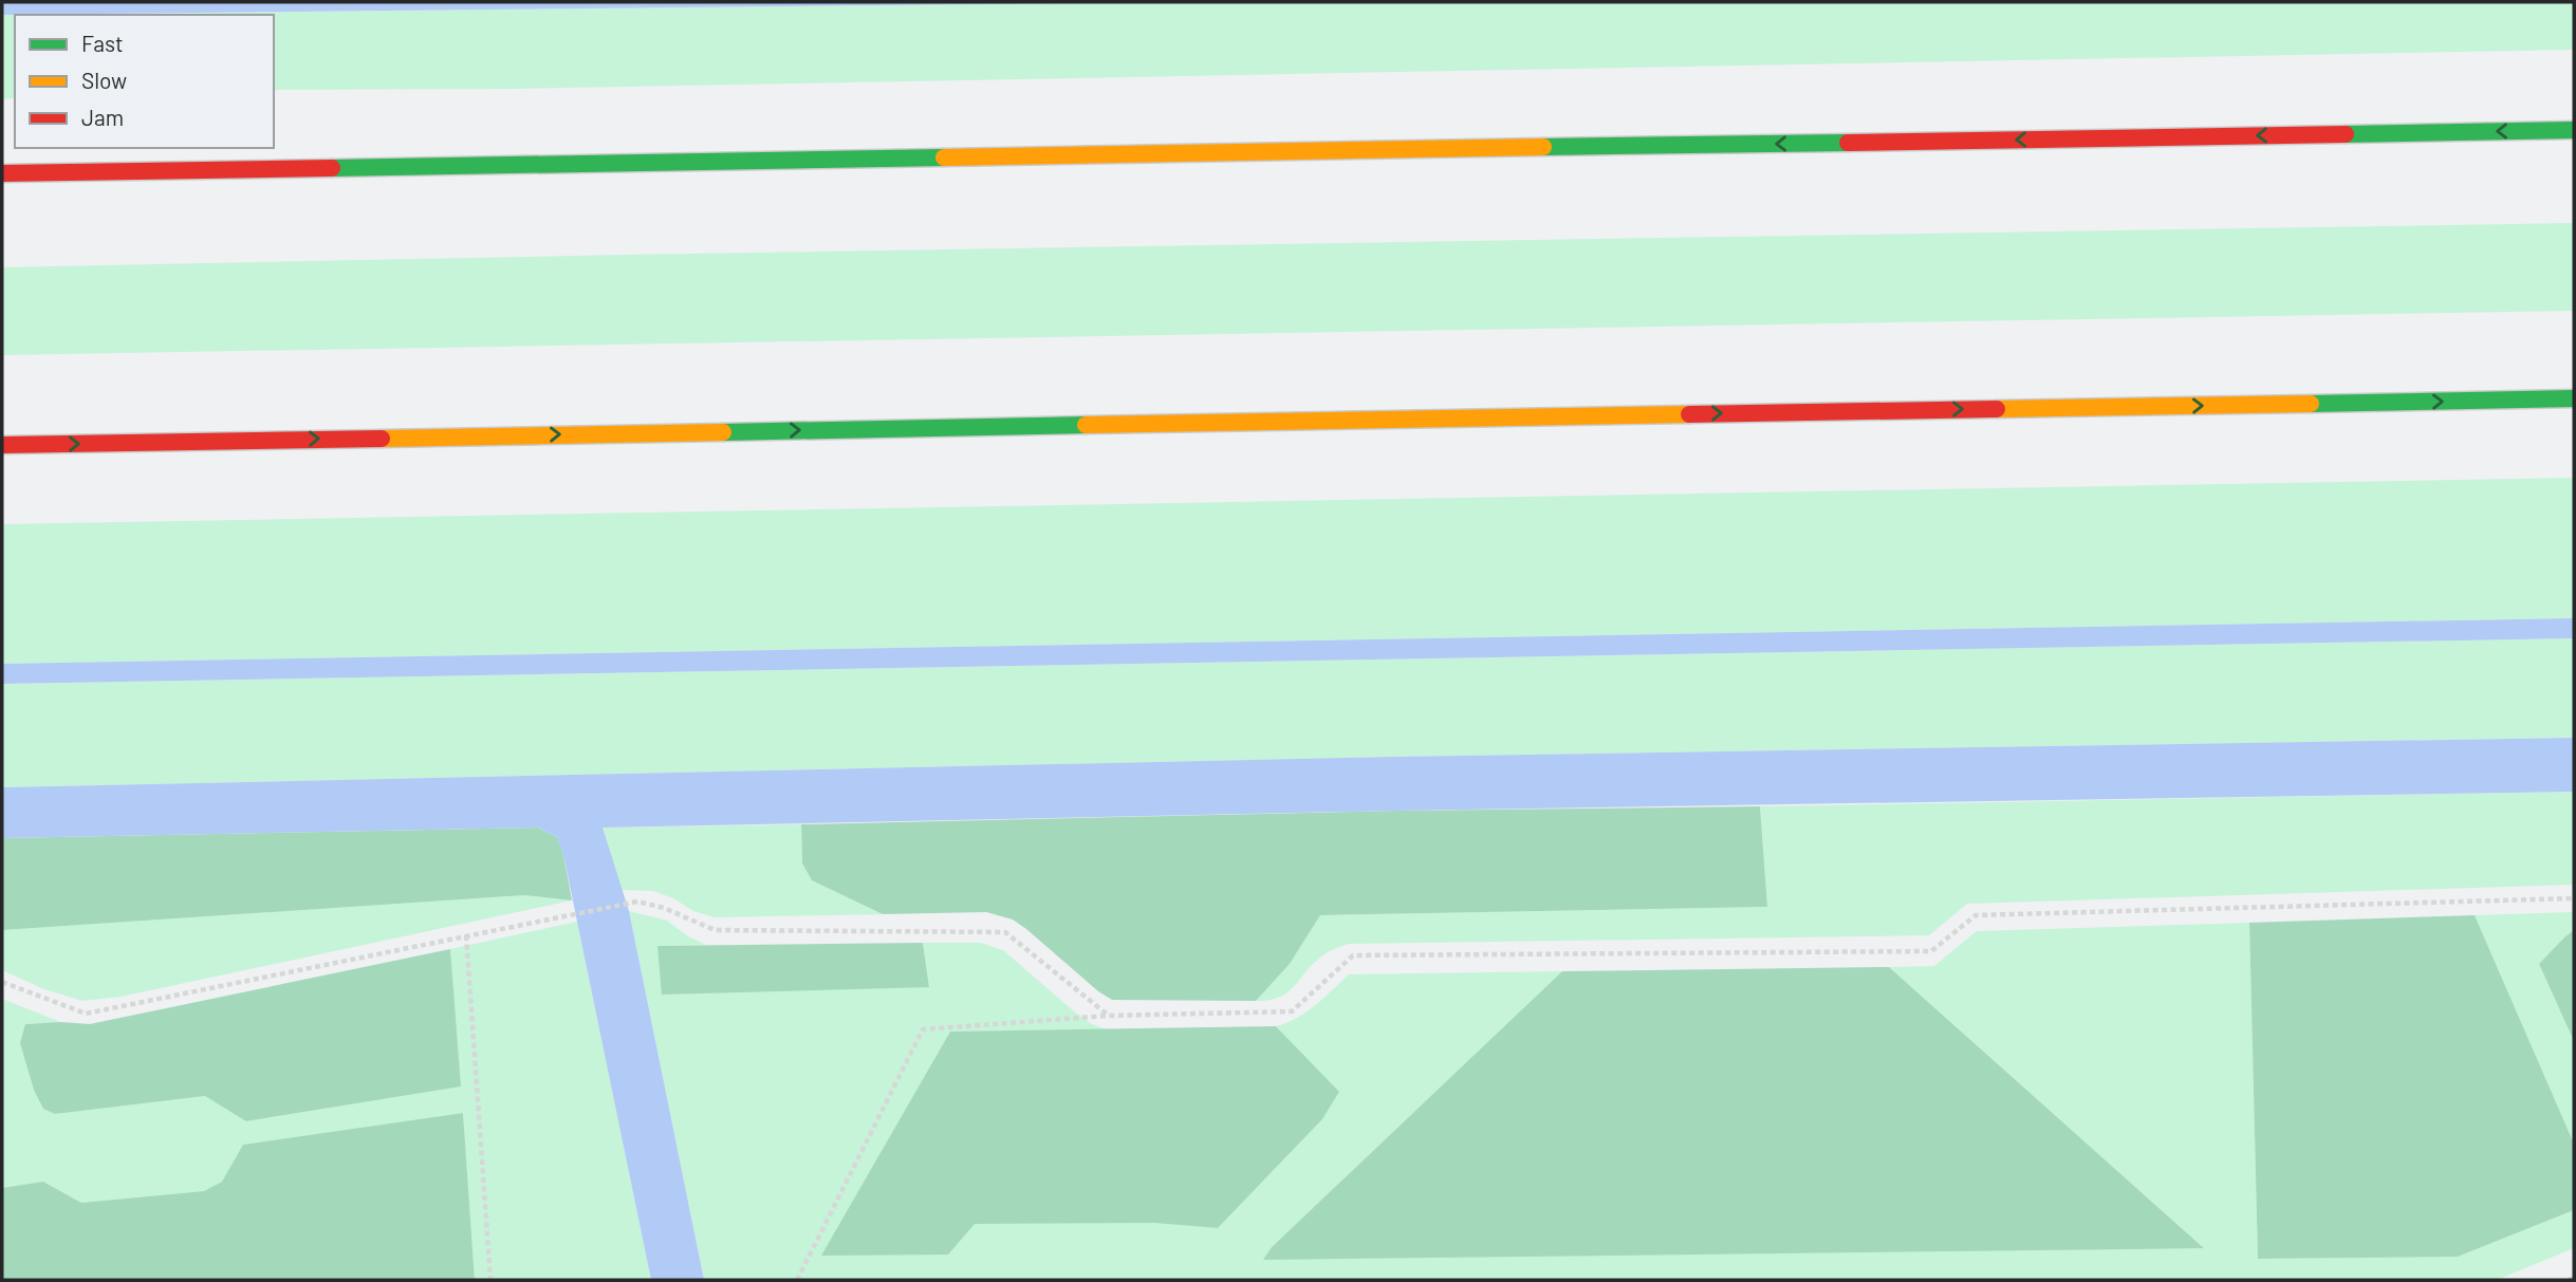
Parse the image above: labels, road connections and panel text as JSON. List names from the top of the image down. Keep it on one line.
{"legend":["Fast","Slow","Jam"]}
